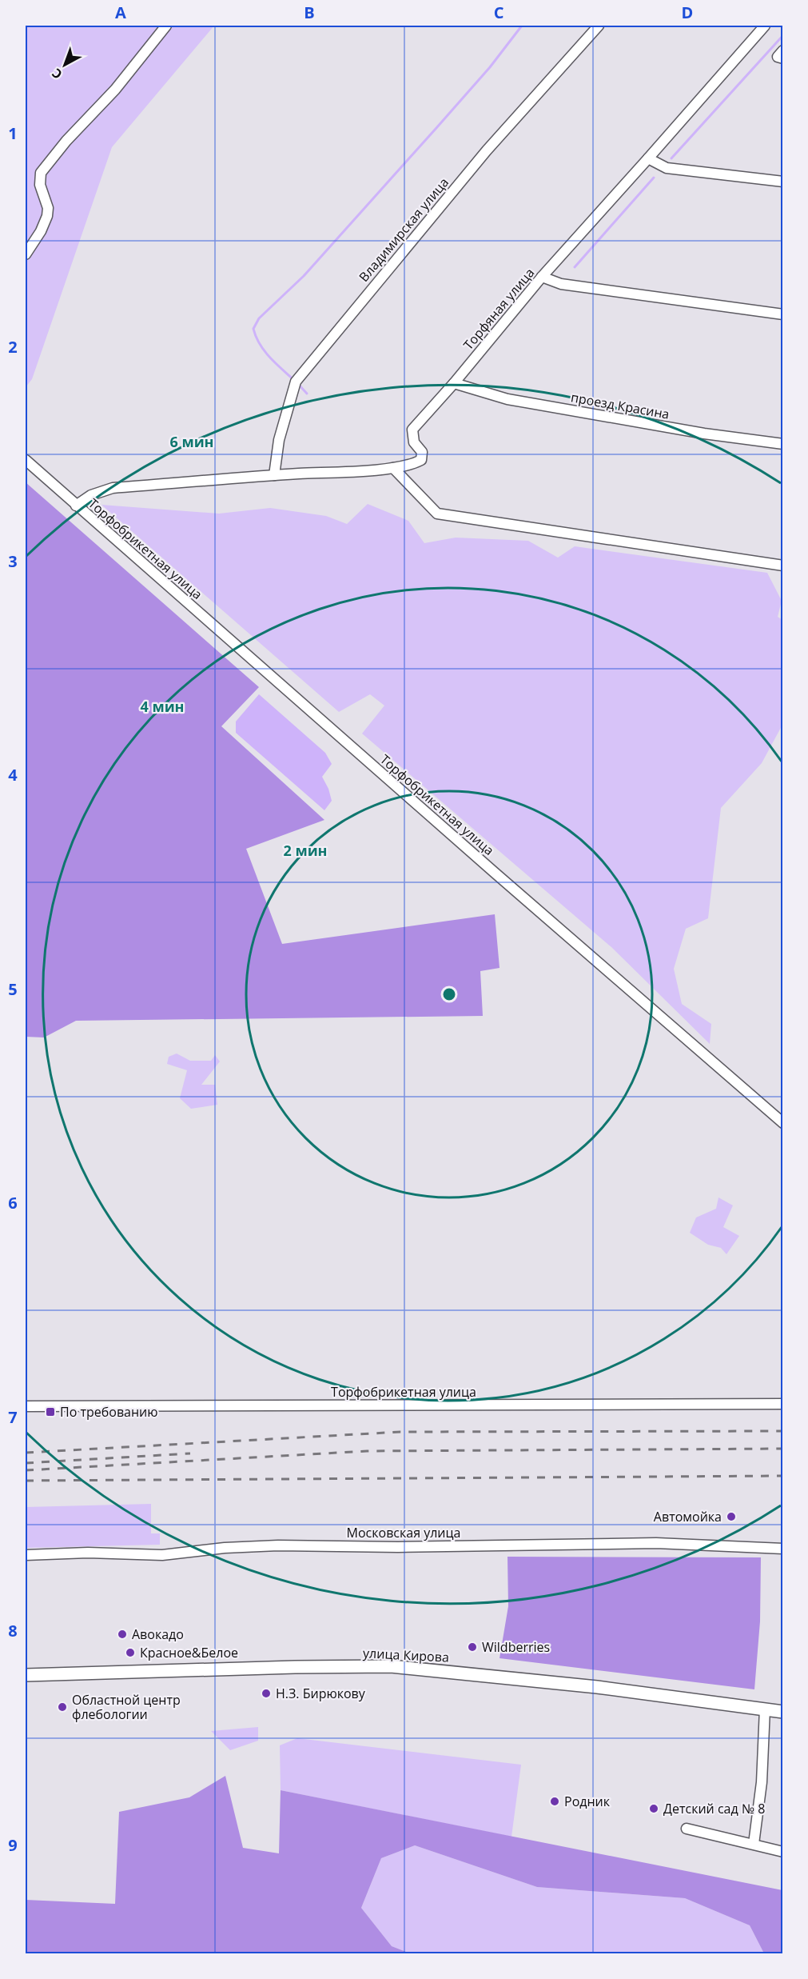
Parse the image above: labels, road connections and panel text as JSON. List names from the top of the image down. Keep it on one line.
{"streets":{"street":["Владимирская улица","Торфяная улица","проезд Красина","Торфобрикетная улица","Московская улица","улица Кирова"]},"crossings":[["Торфяная улица","проезд Красина"]],"places":{"transit":["По требованию"],"other":["Автомойка","Авокадо","Wildberries","Красное&Белое","Н.З. Бирюкову","Областной центр флебологии","Родник","Детский сад № 8"]},"north":"bottom left","grid":{"columns":["A","B","C","D"],"rows":["1","2","3","4","5","6","7","8","9"]},"rings":["6 мин","4 мин","2 мин"]}
